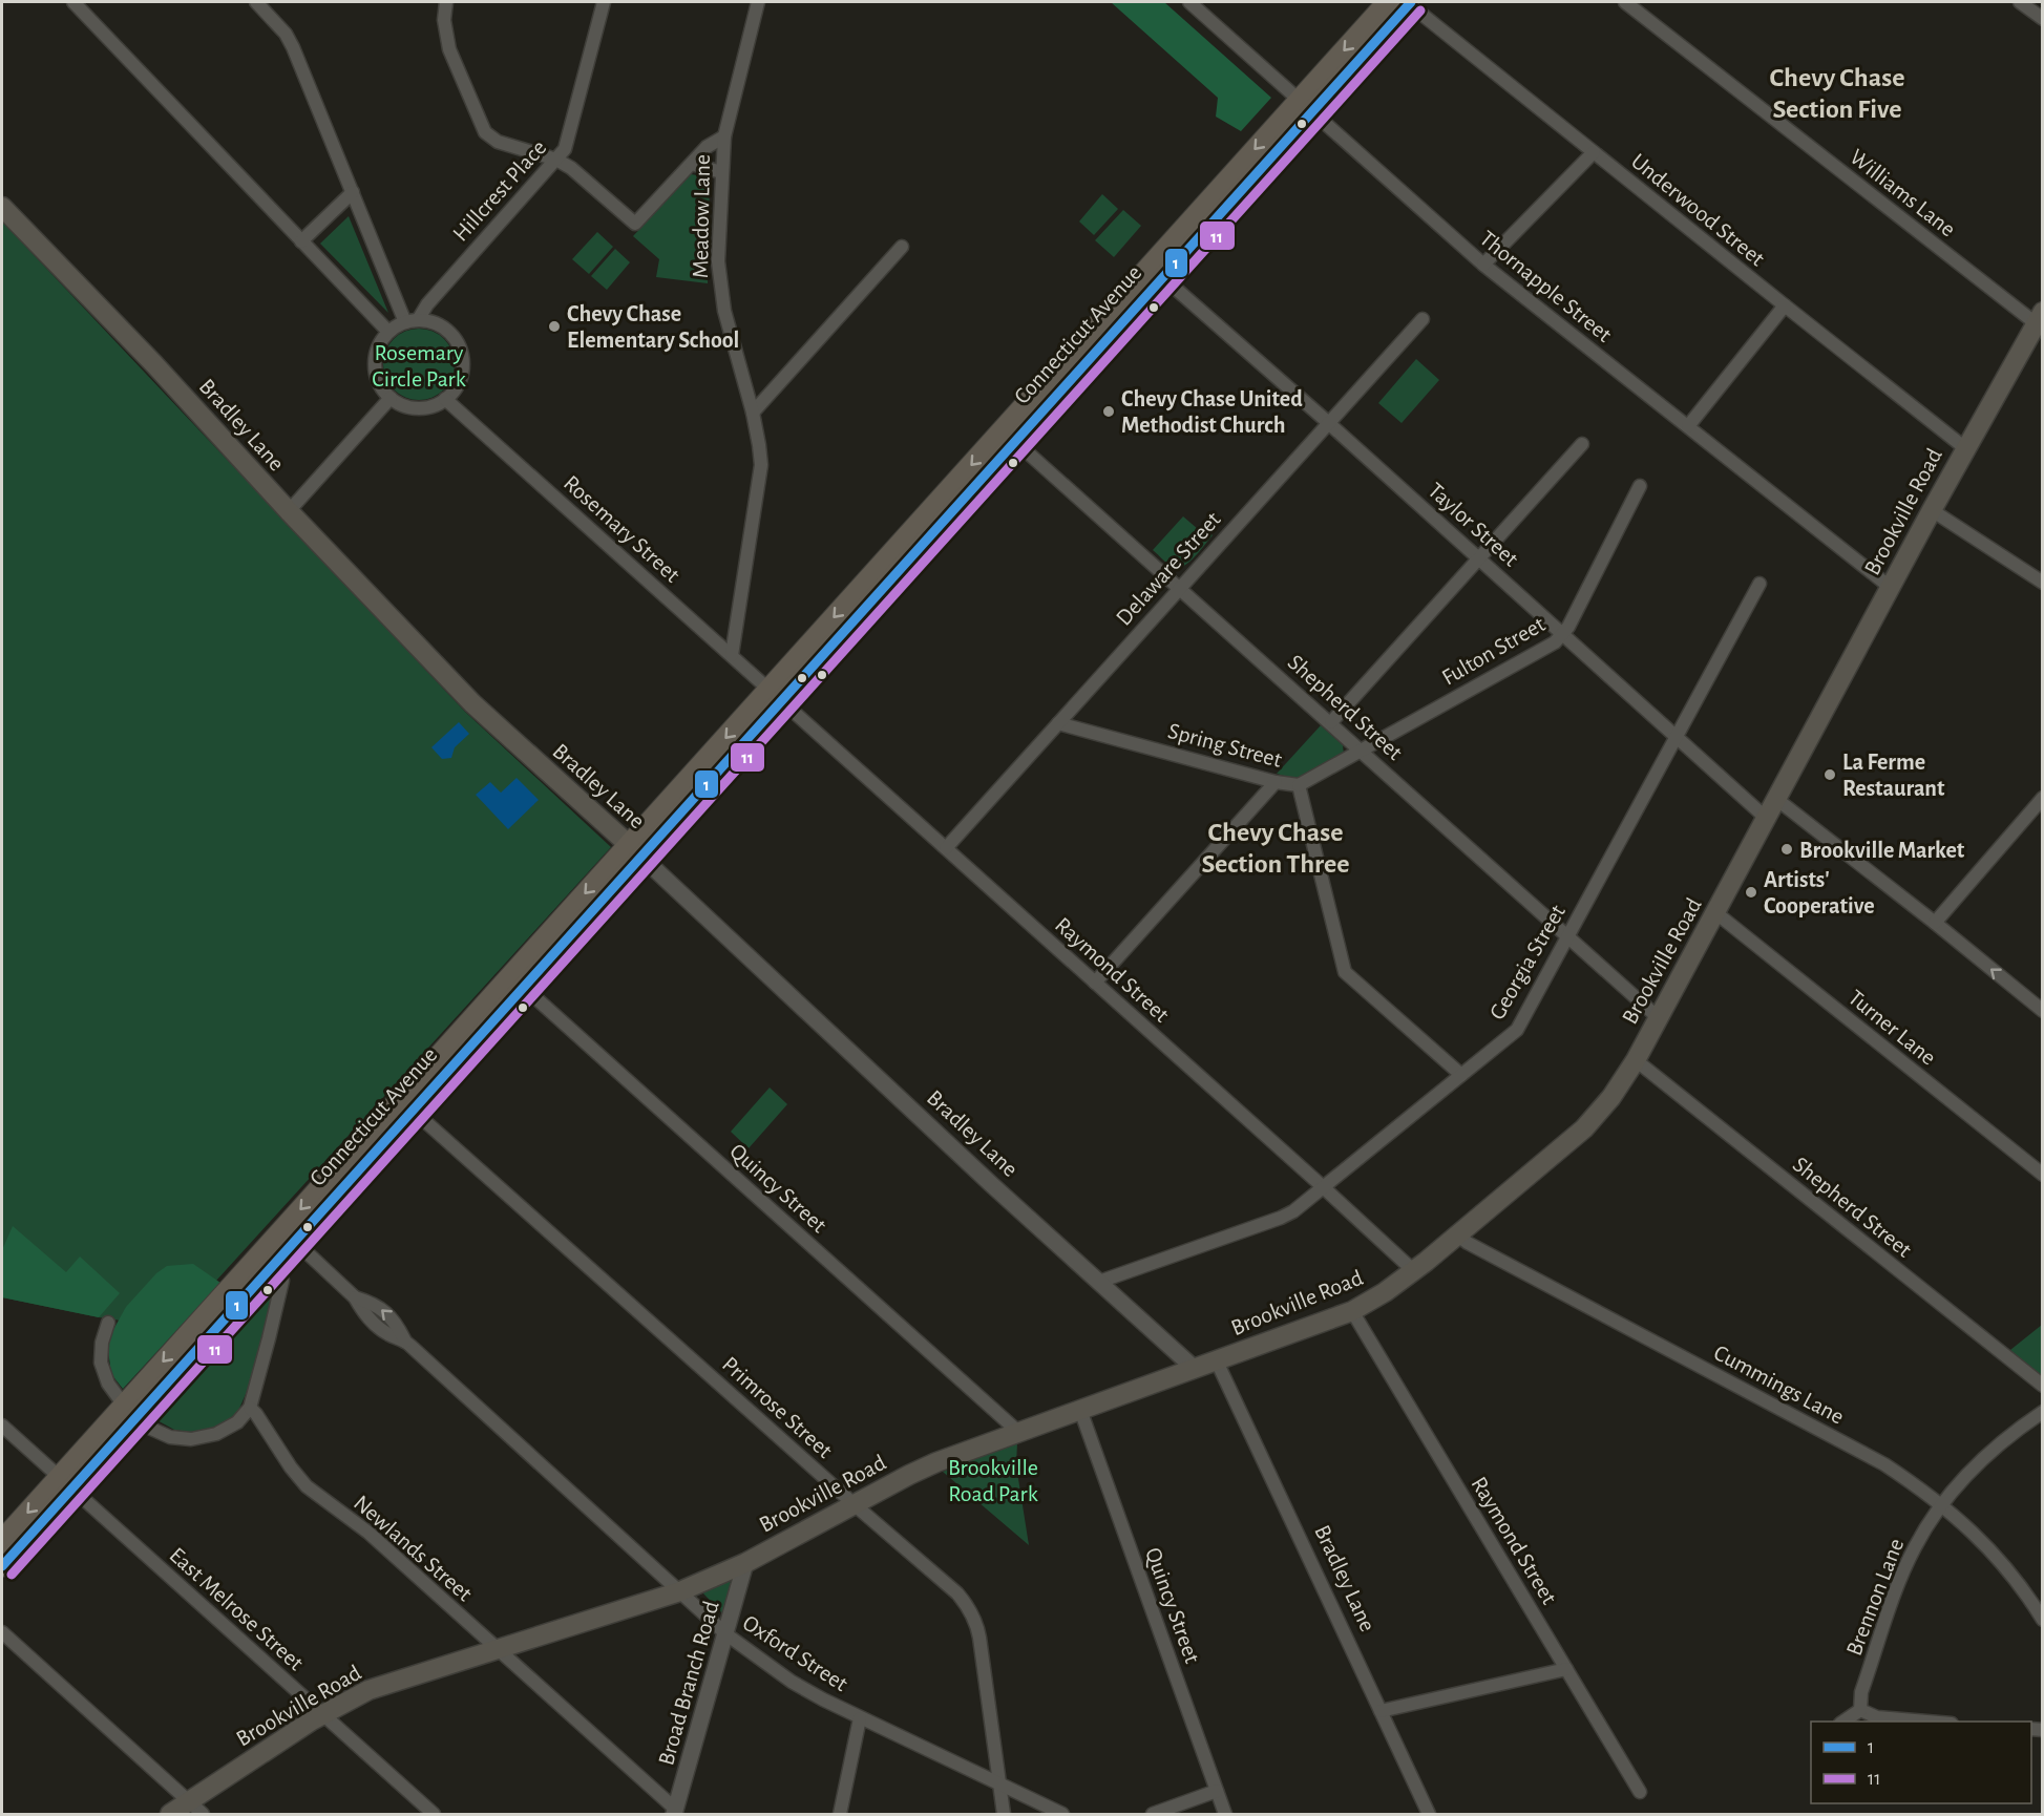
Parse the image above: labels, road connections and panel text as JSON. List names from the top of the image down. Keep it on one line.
{"streets":{"main road":["Connecticut Avenue","Bradley Lane","Brookville Road"],"street":["Hillcrest Place","Williams Lane","Underwood Street","Meadow Lane","Thornapple Street","Taylor Street","Rosemary Street","Delaware Street","Fulton Street","Shepherd Street","Spring Street","Georgia Street","Raymond Street","Turner Lane","Quincy Street","Cummings Lane","Primrose Street","Newlands Street","Brennon Lane","East Melrose Street","Oxford Street","Broad Branch Road"]},"crossings":[["Hillcrest Place","Rosemary Street"],["Williams Lane","Brookville Road"],["Underwood Street","Connecticut Avenue"],["Underwood Street","Brookville Road"],["Meadow Lane","Rosemary Street"],["Thornapple Street","Connecticut Avenue"],["Thornapple Street","Brookville Road"],["Connecticut Avenue","Bradley Lane"],["Connecticut Avenue","Taylor Street"],["Connecticut Avenue","Rosemary Street"],["Connecticut Avenue","Shepherd Street"],["Connecticut Avenue","Raymond Street"],["Connecticut Avenue","Quincy Street"],["Connecticut Avenue","Primrose Street"],["Connecticut Avenue","East Melrose Street"],["Connecticut Avenue","Oxford Street"],["Bradley Lane","Brookville Road"],["Bradley Lane","Georgia Street"],["Brookville Road","Taylor Street"],["Brookville Road","Shepherd Street"],["Brookville Road","Raymond Street"],["Brookville Road","Turner Lane"],["Brookville Road","Quincy Street"],["Brookville Road","Cummings Lane"],["Brookville Road","Primrose Street"],["Brookville Road","Newlands Street"],["Brookville Road","East Melrose Street"],["Brookville Road","Oxford Street"],["Brookville Road","Broad Branch Road"],["Taylor Street","Delaware Street"],["Taylor Street","Fulton Street"],["Taylor Street","Georgia Street"],["Rosemary Street","Raymond Street"],["Delaware Street","Shepherd Street"],["Delaware Street","Spring Street"],["Delaware Street","Raymond Street"],["Fulton Street","Shepherd Street"],["Fulton Street","Spring Street"],["Shepherd Street","Georgia Street"],["Spring Street","Georgia Street"],["Georgia Street","Raymond Street"],["Cummings Lane","Brennon Lane"],["Primrose Street","Oxford Street"],["Newlands Street","Broad Branch Road"],["Oxford Street","Broad Branch Road"]],"districts":["Chevy Chase Section Five","Chevy Chase Section Three"],"parks":["Rosemary Circle Park","Brookville Road Park"],"places":["Chevy Chase Elementary School","Chevy Chase United Methodist Church","La Ferme Restaurant","Brookville Market","Artists' Cooperative"],"lines":["transit line 1","transit line 11"],"legend":["1","11"]}
